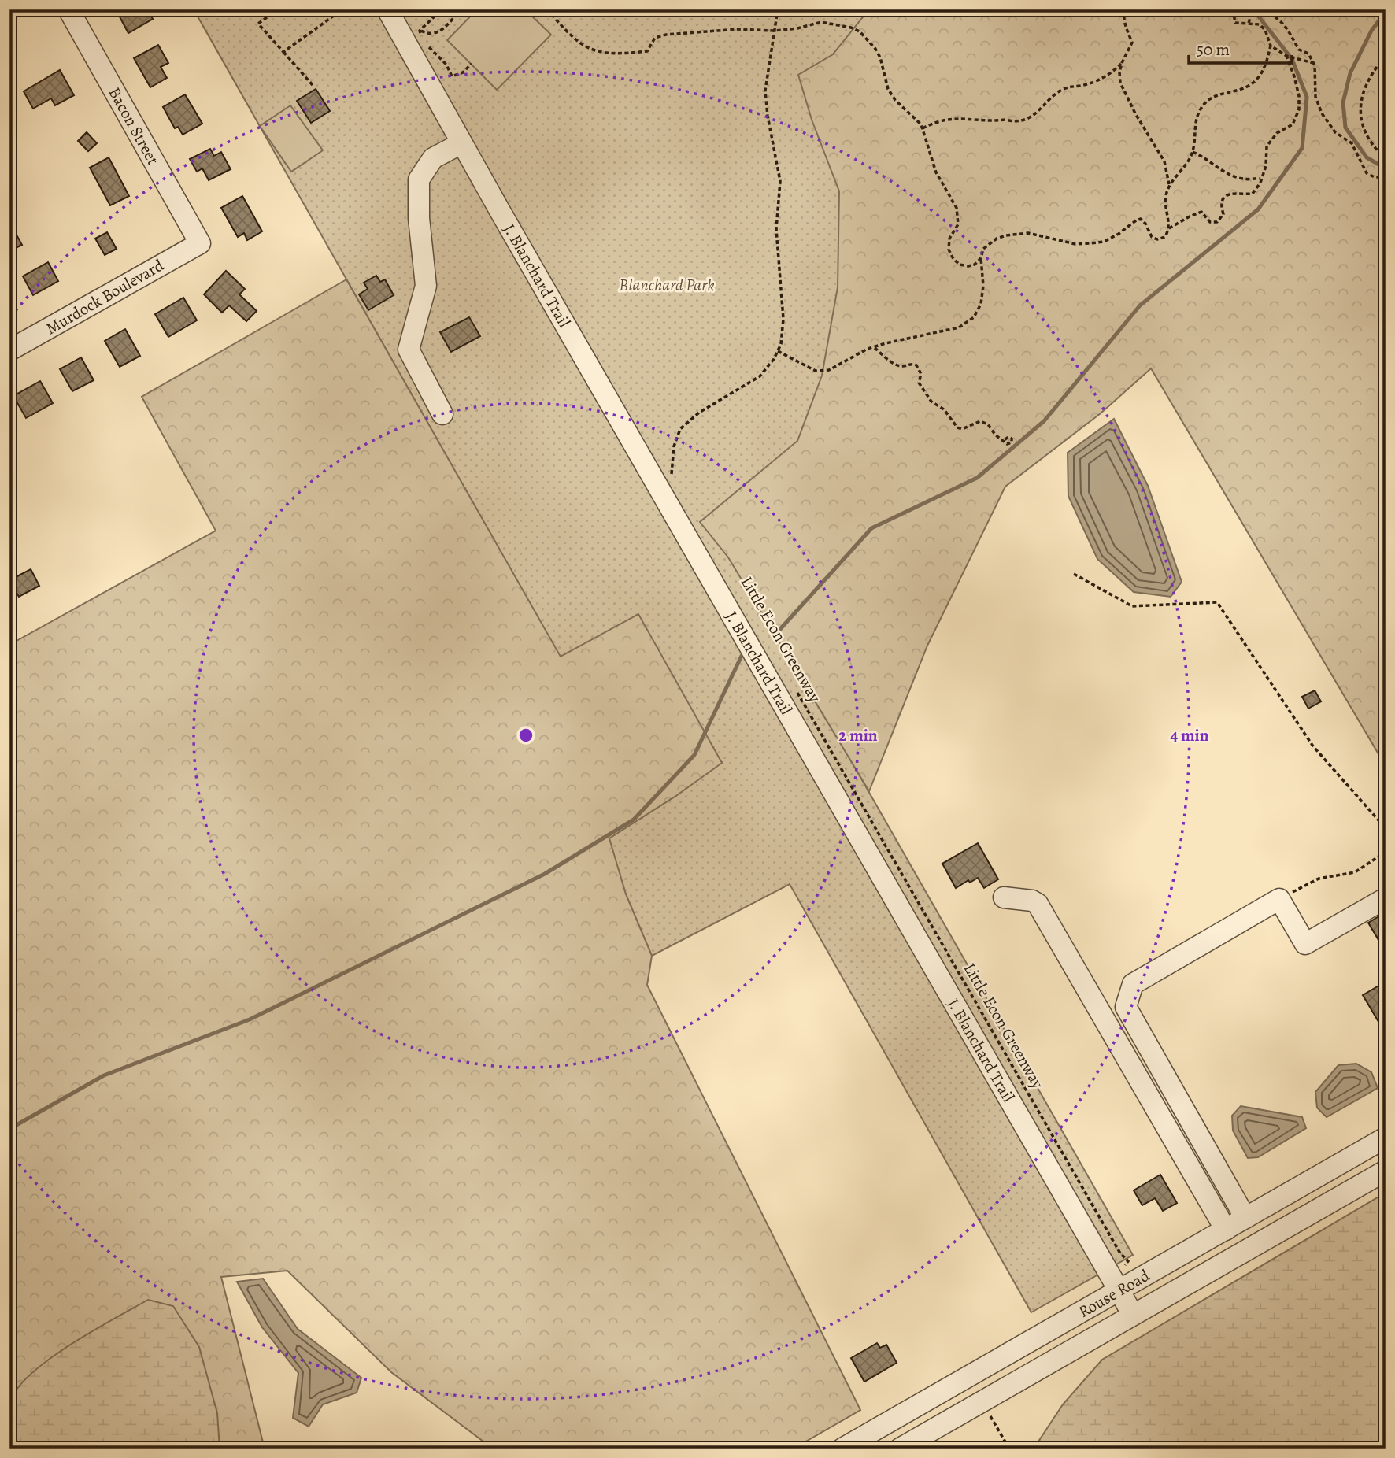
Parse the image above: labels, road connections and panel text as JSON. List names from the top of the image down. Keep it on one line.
{"streets":{"street":["Bacon Street","J. Blanchard Trail","Murdock Boulevard","Rouse Road"],"path":["Little Econ Greenway"]},"crossings":[["Bacon Street","Murdock Boulevard"],["J. Blanchard Trail","Rouse Road"]],"parks":["Blanchard Park"],"scale_bar":"50 m","rings":["2 min","4 min"]}
